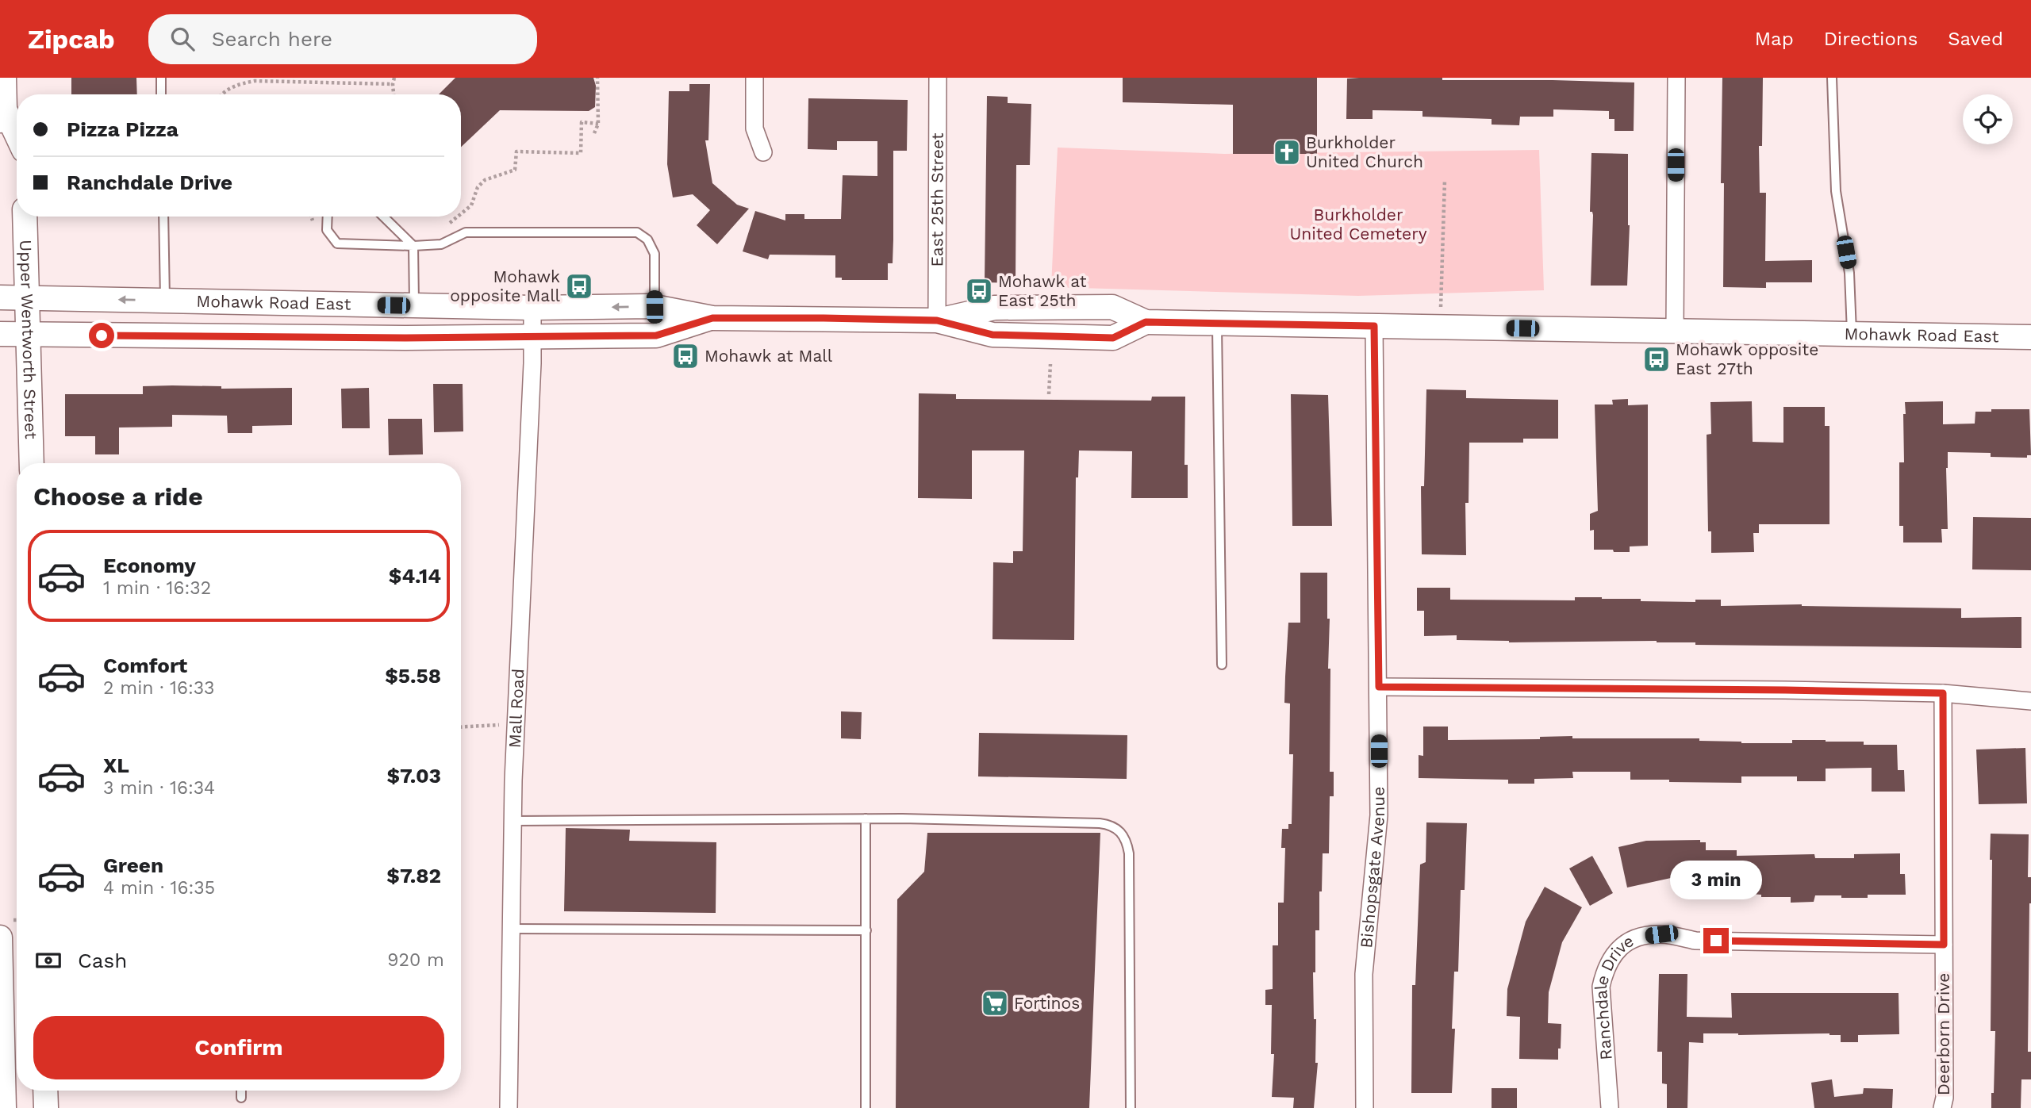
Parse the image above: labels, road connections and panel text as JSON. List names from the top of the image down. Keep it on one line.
{"streets":{"main road":["Mohawk Road East","Upper Wentworth Street"],"street":["East 25th Street","Mall Road","Bishopsgate Avenue","Ranchdale Drive","Deerborn Drive"]},"crossings":[["East 25th Street","Mohawk Road East"],["Mohawk Road East","Upper Wentworth Street"],["Mohawk Road East","Mall Road"],["Mohawk Road East","Bishopsgate Avenue"],["Ranchdale Drive","Deerborn Drive"]],"parks":["Burkholder United Cemetery"],"places":{"church":["Burkholder United Church"],"bus stop":["Mohawk opposite Mall","Mohawk at East 25th","Mohawk at Mall","Mohawk opposite East 27th"],"supermarket":["Fortinos"]},"page":{"header":"Zipcab","search":"Search here","nav":["Map","Directions","Saved"],"banner":["Pizza Pizza","Ranchdale Drive"],"heading":"Choose a ride","list":[{"name":"Economy","note":"1 min · 16:32","value":"$4.14"},{"name":"Comfort","note":"2 min · 16:33","value":"$5.58"},{"name":"XL","note":"3 min · 16:34","value":"$7.03"},{"name":"Green","note":"4 min · 16:35","value":"$7.82"}],"bubble":"3 min","pay":["Cash","920 m"],"buttons":"Confirm"}}
